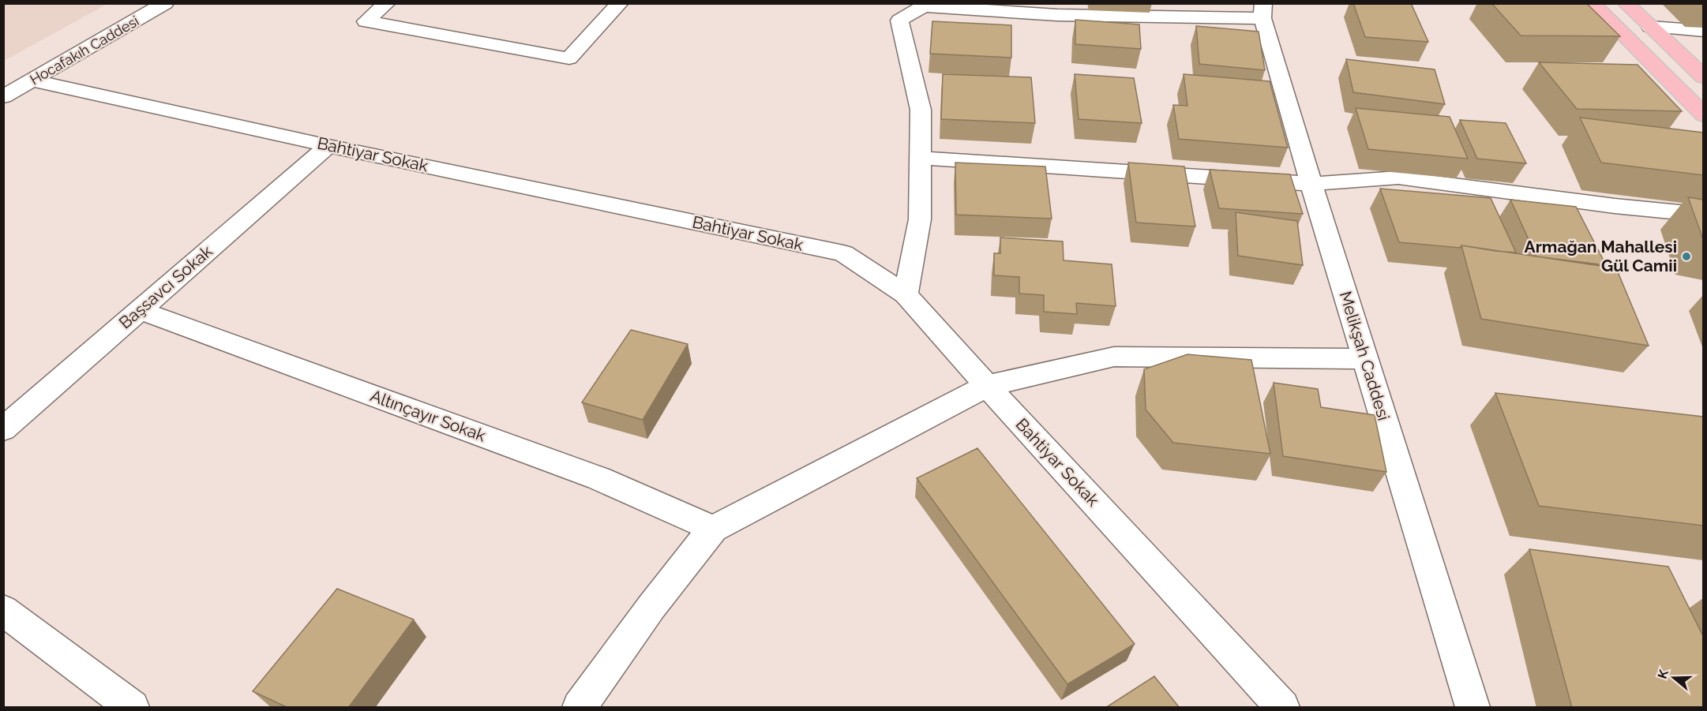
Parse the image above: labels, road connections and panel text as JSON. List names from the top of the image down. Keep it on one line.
{"streets":{"street":["Hocafakıh Caddesi","Bahtiyar Sokak","Başsavcı Sokak","Melikşah Caddesi","Altınçayır Sokak"]},"crossings":[["Hocafakıh Caddesi","Bahtiyar Sokak"],["Bahtiyar Sokak","Başsavcı Sokak"],["Başsavcı Sokak","Altınçayır Sokak"]],"places":["Armağan Mahallesi Gül Camii"],"north":"left"}
